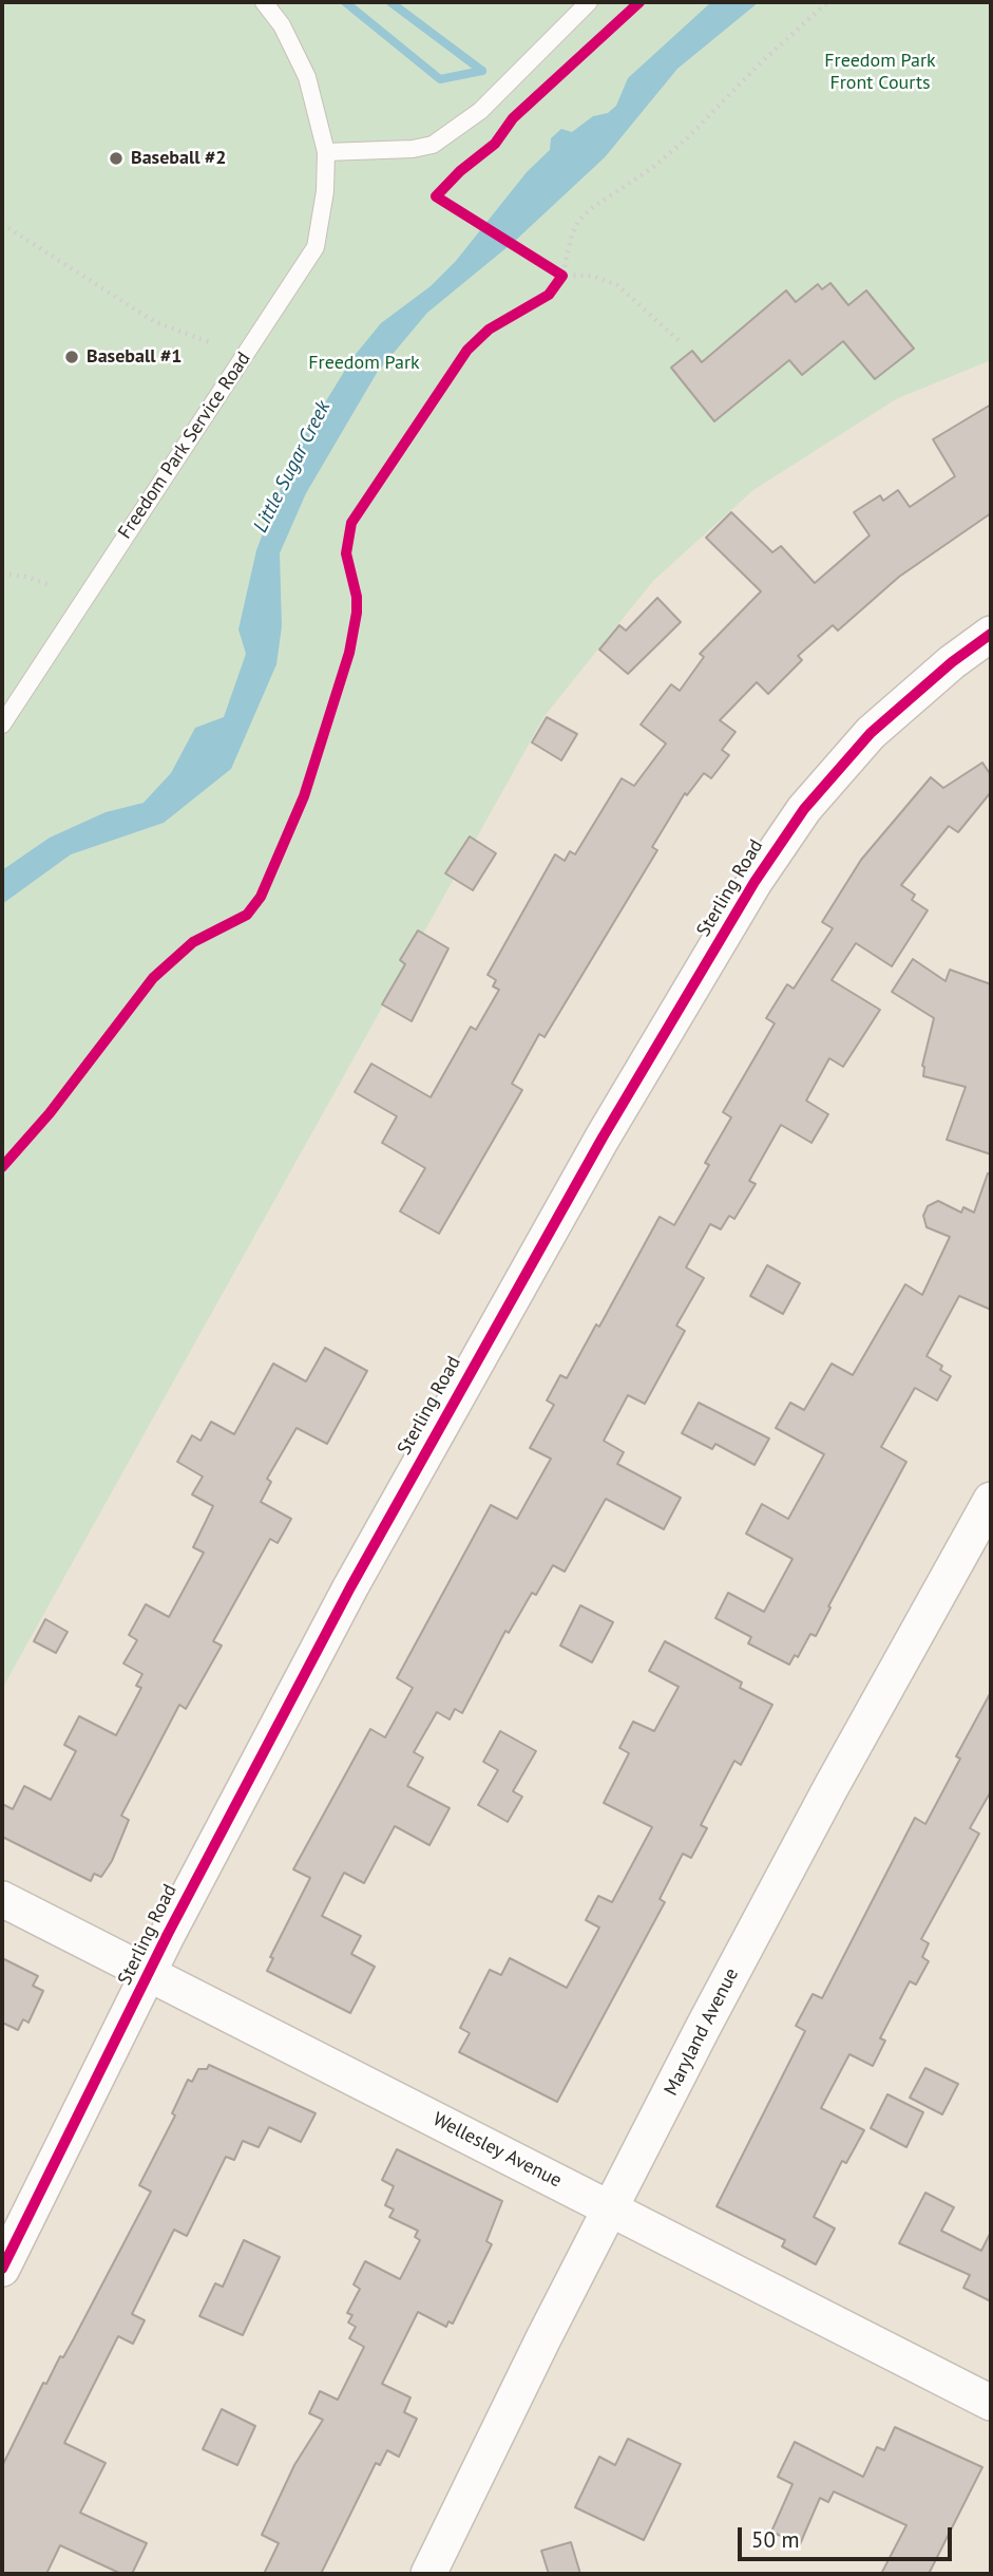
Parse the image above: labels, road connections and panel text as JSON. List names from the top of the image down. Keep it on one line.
{"streets":{"street":["Sterling Road","Maryland Avenue","Wellesley Avenue"],"lane":["Freedom Park Service Road"]},"crossings":[["Sterling Road","Wellesley Avenue"],["Maryland Avenue","Wellesley Avenue"]],"water":["Little Sugar Creek"],"parks":["Freedom Park Front Courts","Freedom Park"],"places":["Baseball #2","Baseball #1"],"scale_bar":"50 m"}
